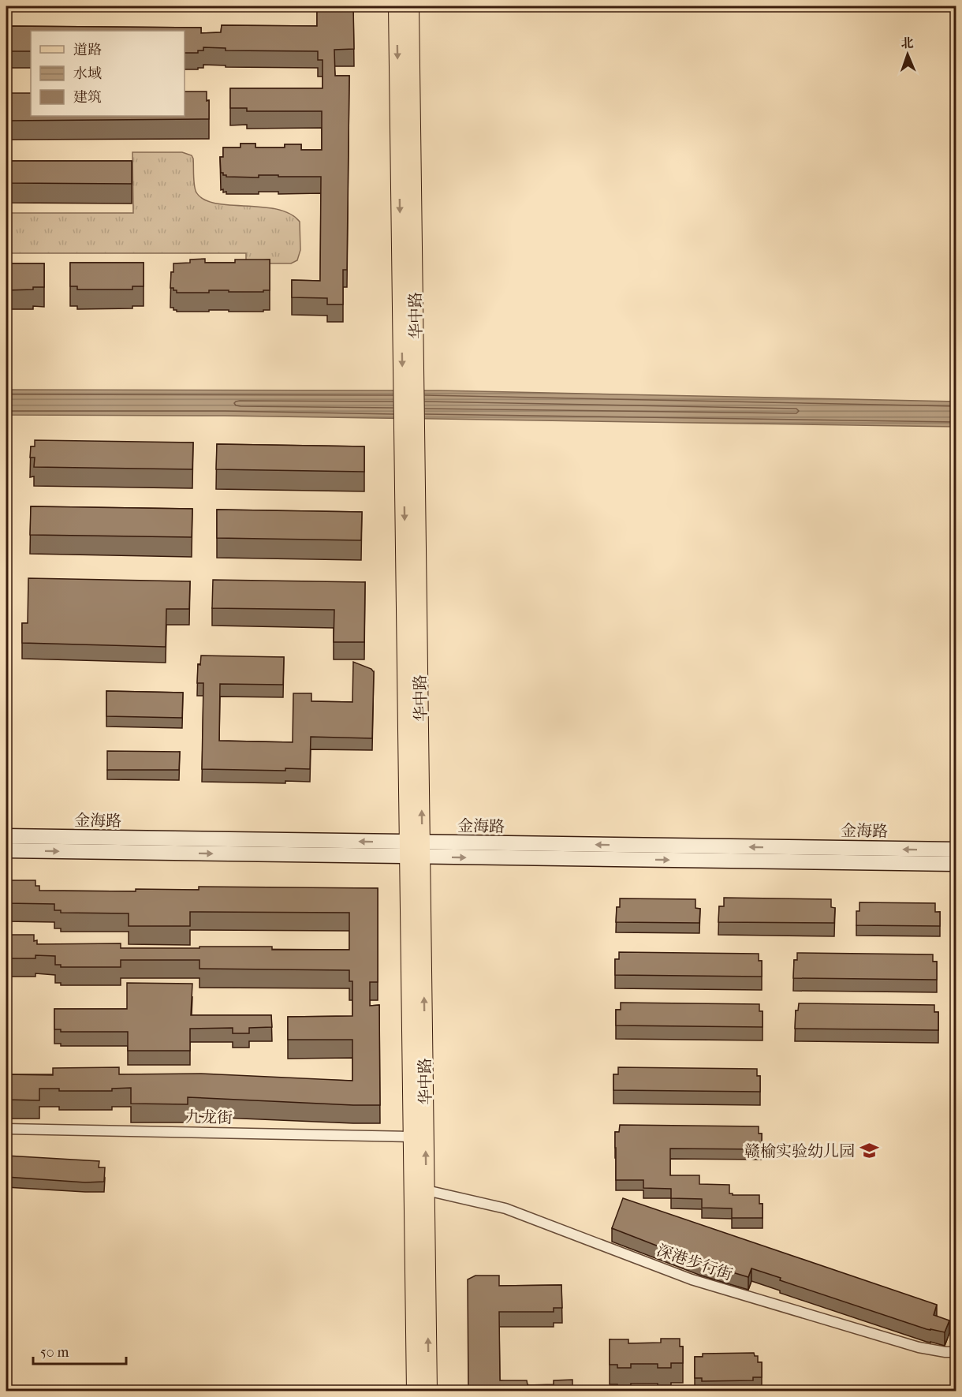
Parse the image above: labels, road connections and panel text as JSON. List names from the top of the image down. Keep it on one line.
{"streets":{"main road":["华中路","金海路"],"street":["九龙街","深港步行街"]},"crossings":[["华中路","金海路"],["华中路","九龙街"],["华中路","深港步行街"]],"places":{"school or university":["赣榆实验幼儿园"]},"legend":["道路","水域","建筑"],"scale_bar":"50 m","north":"top"}
